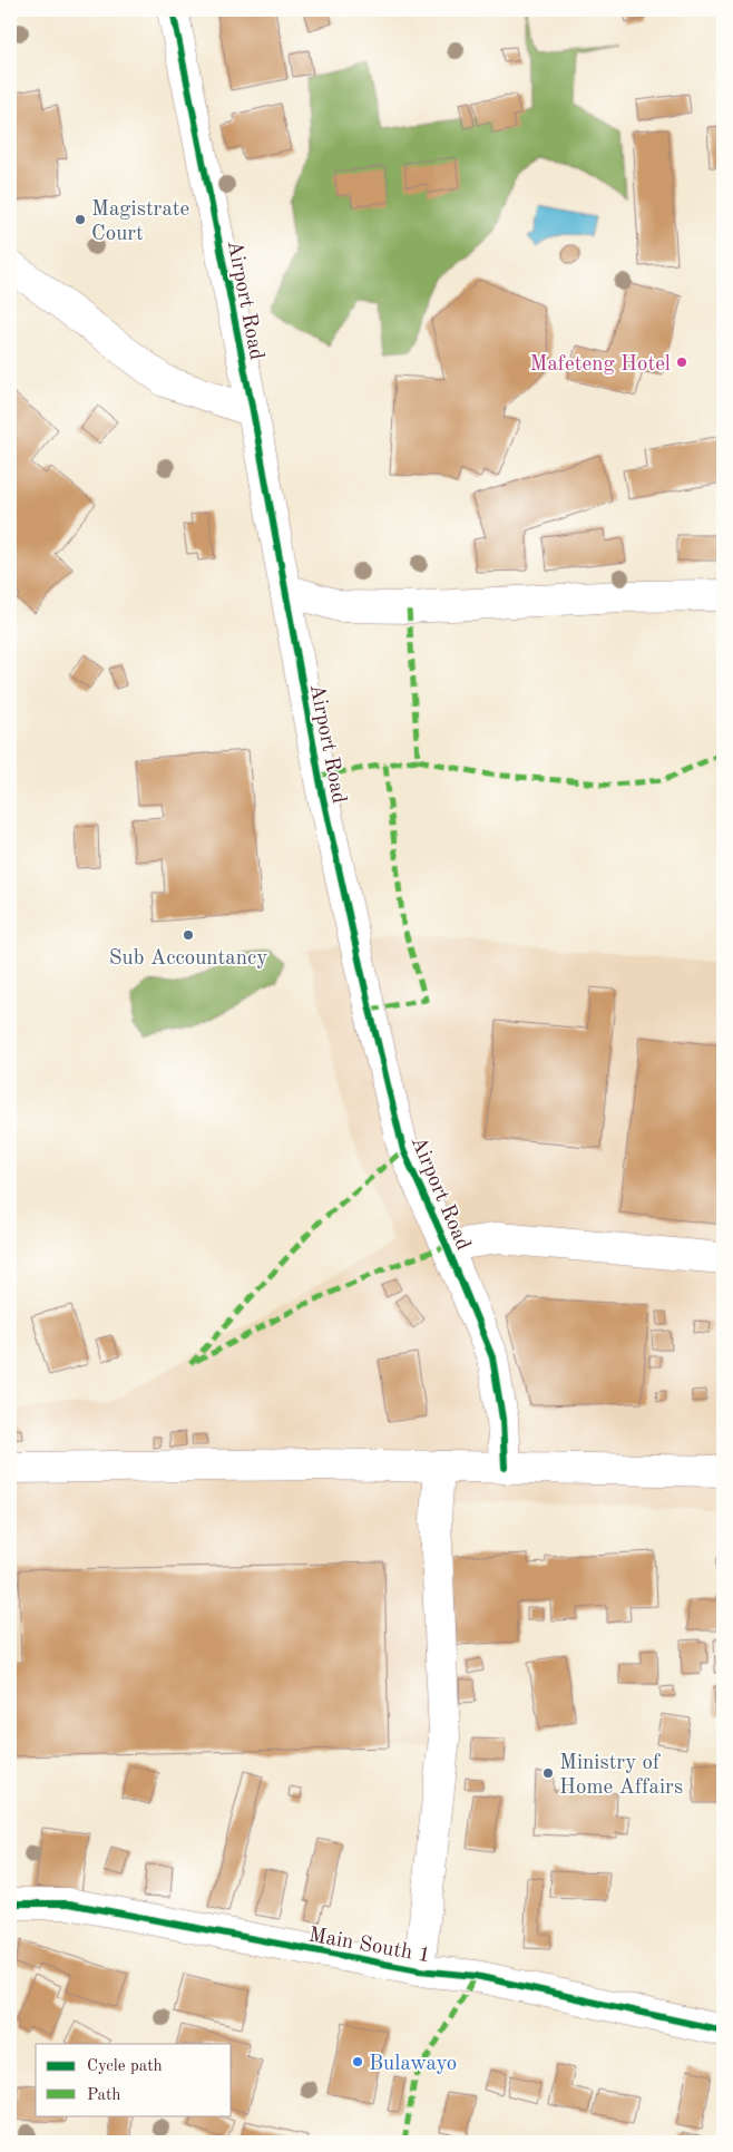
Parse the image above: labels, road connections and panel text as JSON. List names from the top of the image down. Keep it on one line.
{"streets":{"street":["Airport Road","Main South 1"]},"places":["Magistrate Court","Mafeteng Hotel","Sub Accountancy","Ministry of Home Affairs","Bulawayo"],"legend":["Cycle path","Path"]}
